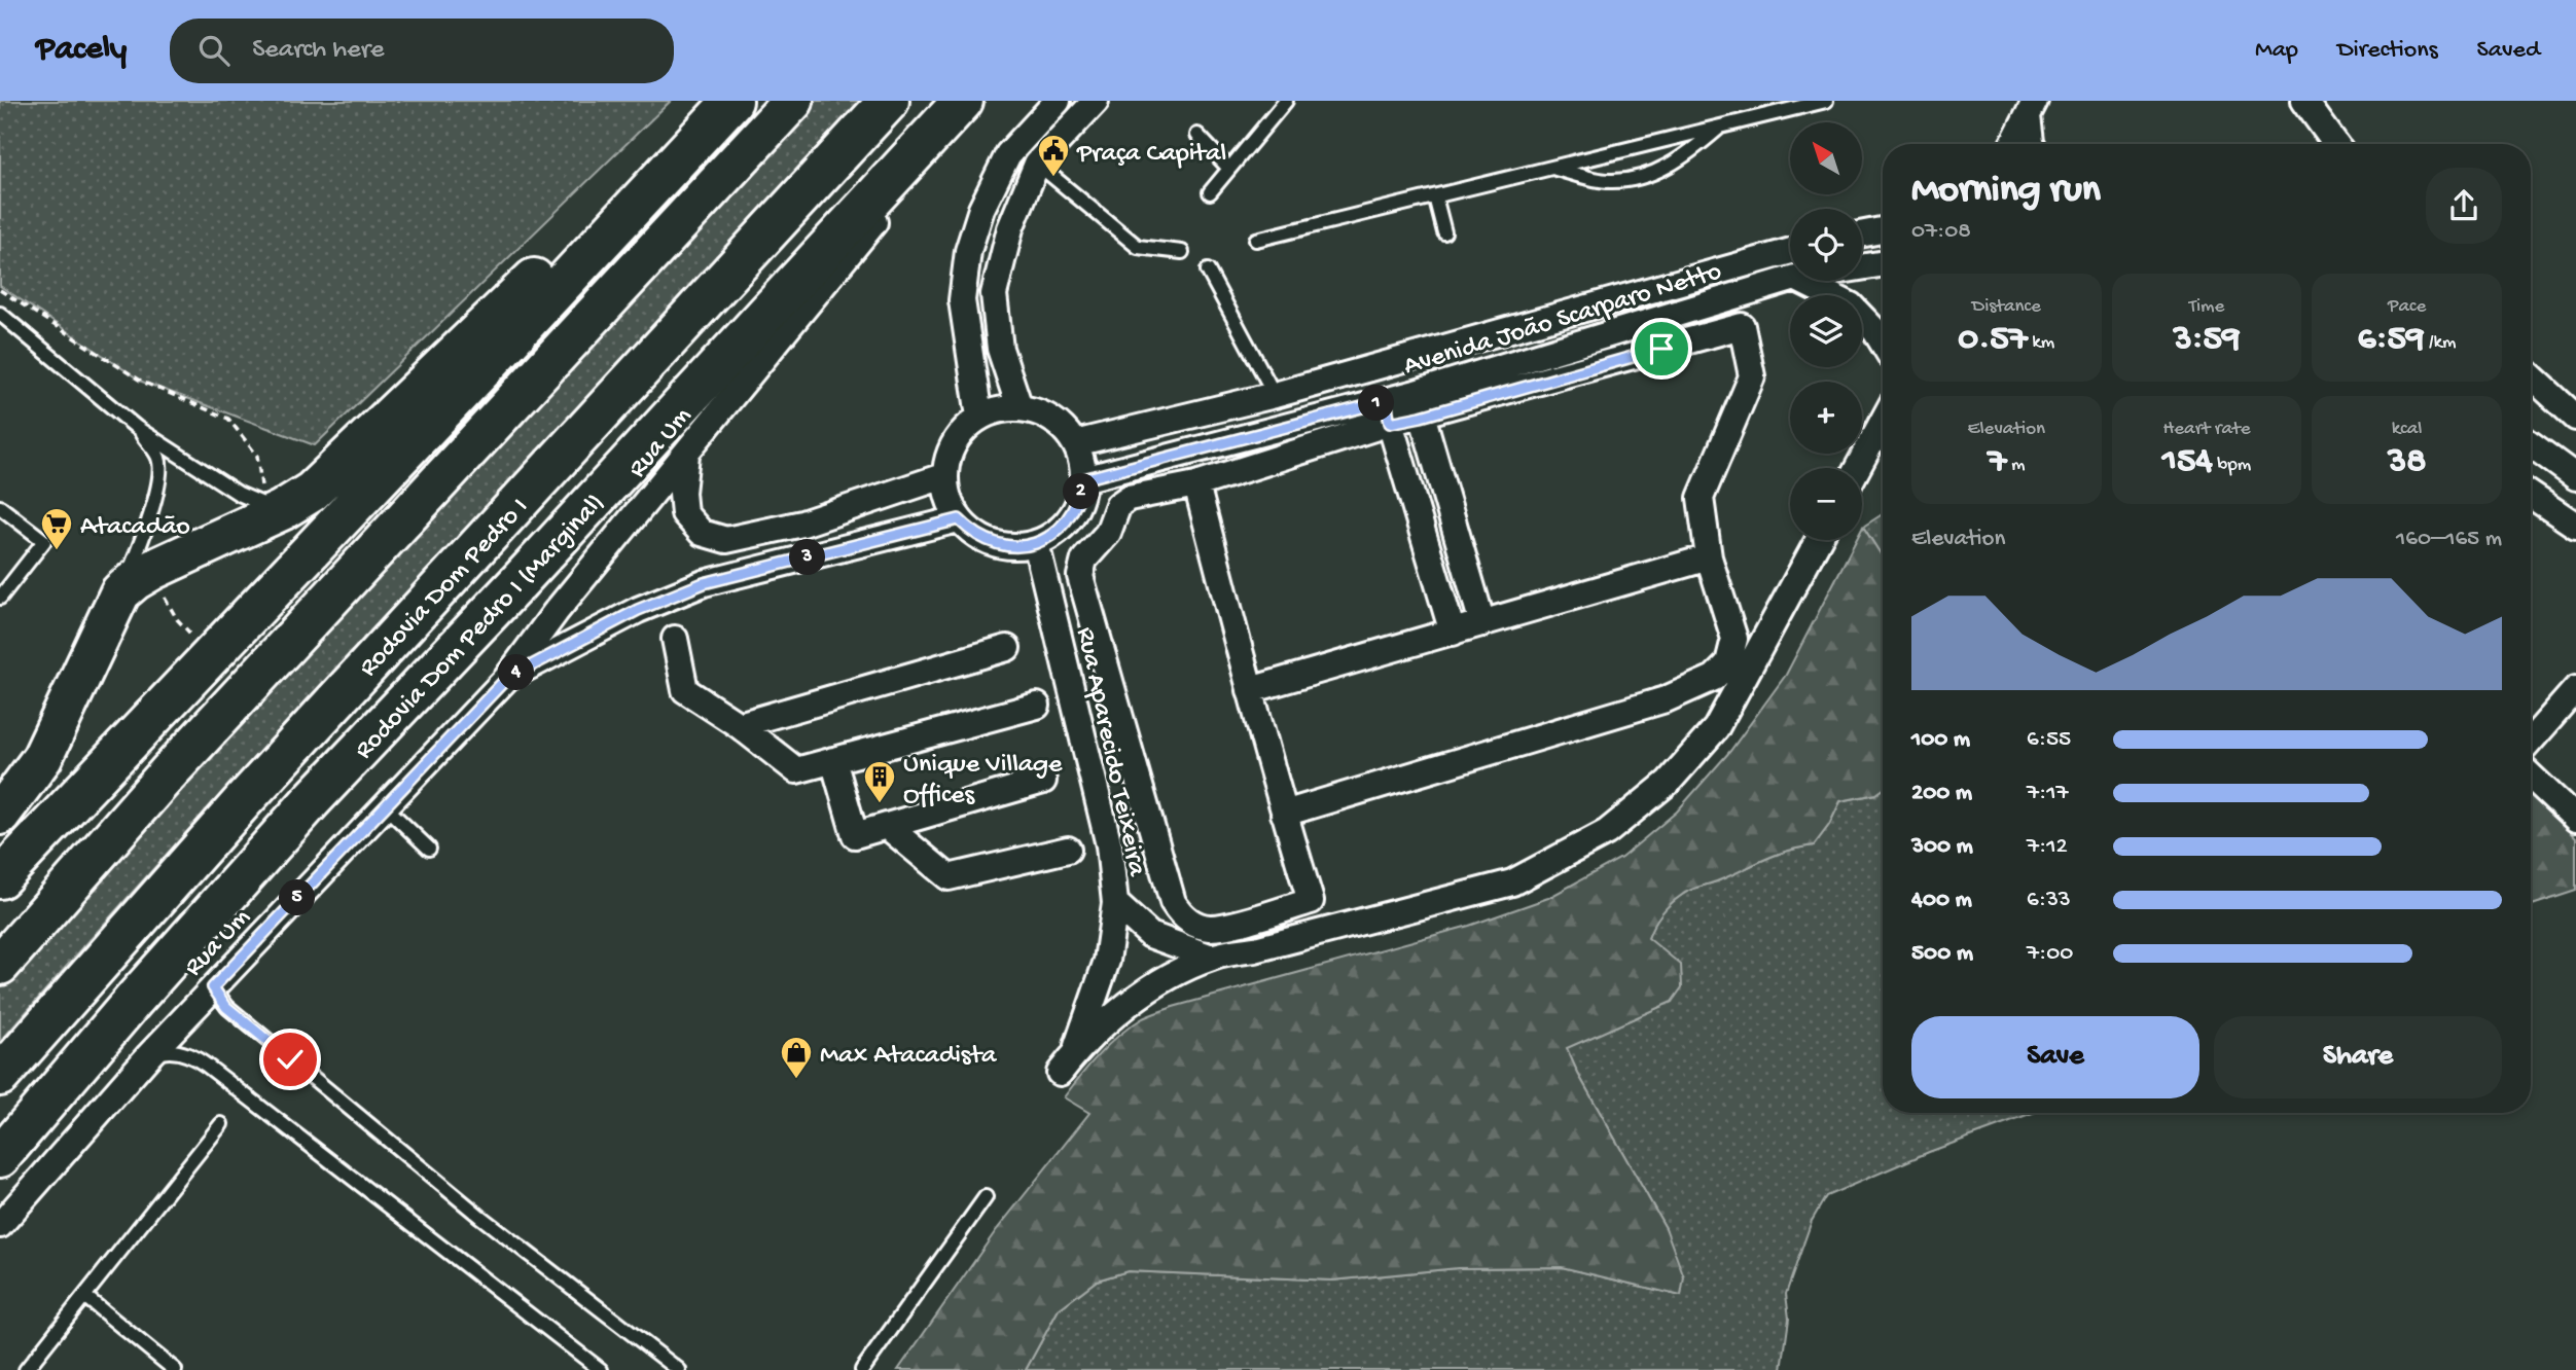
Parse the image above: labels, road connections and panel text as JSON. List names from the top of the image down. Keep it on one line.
{"streets":{"highway":["Rodovia Dom Pedro I","Rodovia Dom Pedro I (Marginal)"],"street":["Avenida João Scarparo Netto","Rua Um","Rua Aparecido Teixeira"]},"crossings":[["Avenida João Scarparo Netto","Rua Aparecido Teixeira"]],"places":{"public building":["Praça Capital"],"supermarket":["Atacadão"],"building":["Unique Village Offices"],"shop":["Max Atacadista"]},"north":"top left","page":{"header":"Pacely","search":"Search here","nav":["Map","Directions","Saved"],"map_buttons":["+","−"],"heading":["Morning run","07:08"],"stats":[["Distance","0.57 km"],["Time","3:59"],["Pace","6:59 /km"],["Elevation","7 m"],["Heart rate","154 bpm"],["kcal","38"]],"pins":["1","2","3","4","5"],"chart":["Elevation","160–165 m"],"list":[{"name":"100 m","note":"6:55"},{"name":"200 m","note":"7:17"},{"name":"300 m","note":"7:12"},{"name":"400 m","note":"6:33"},{"name":"500 m","note":"7:00"}],"buttons":["Save","Share"]}}
